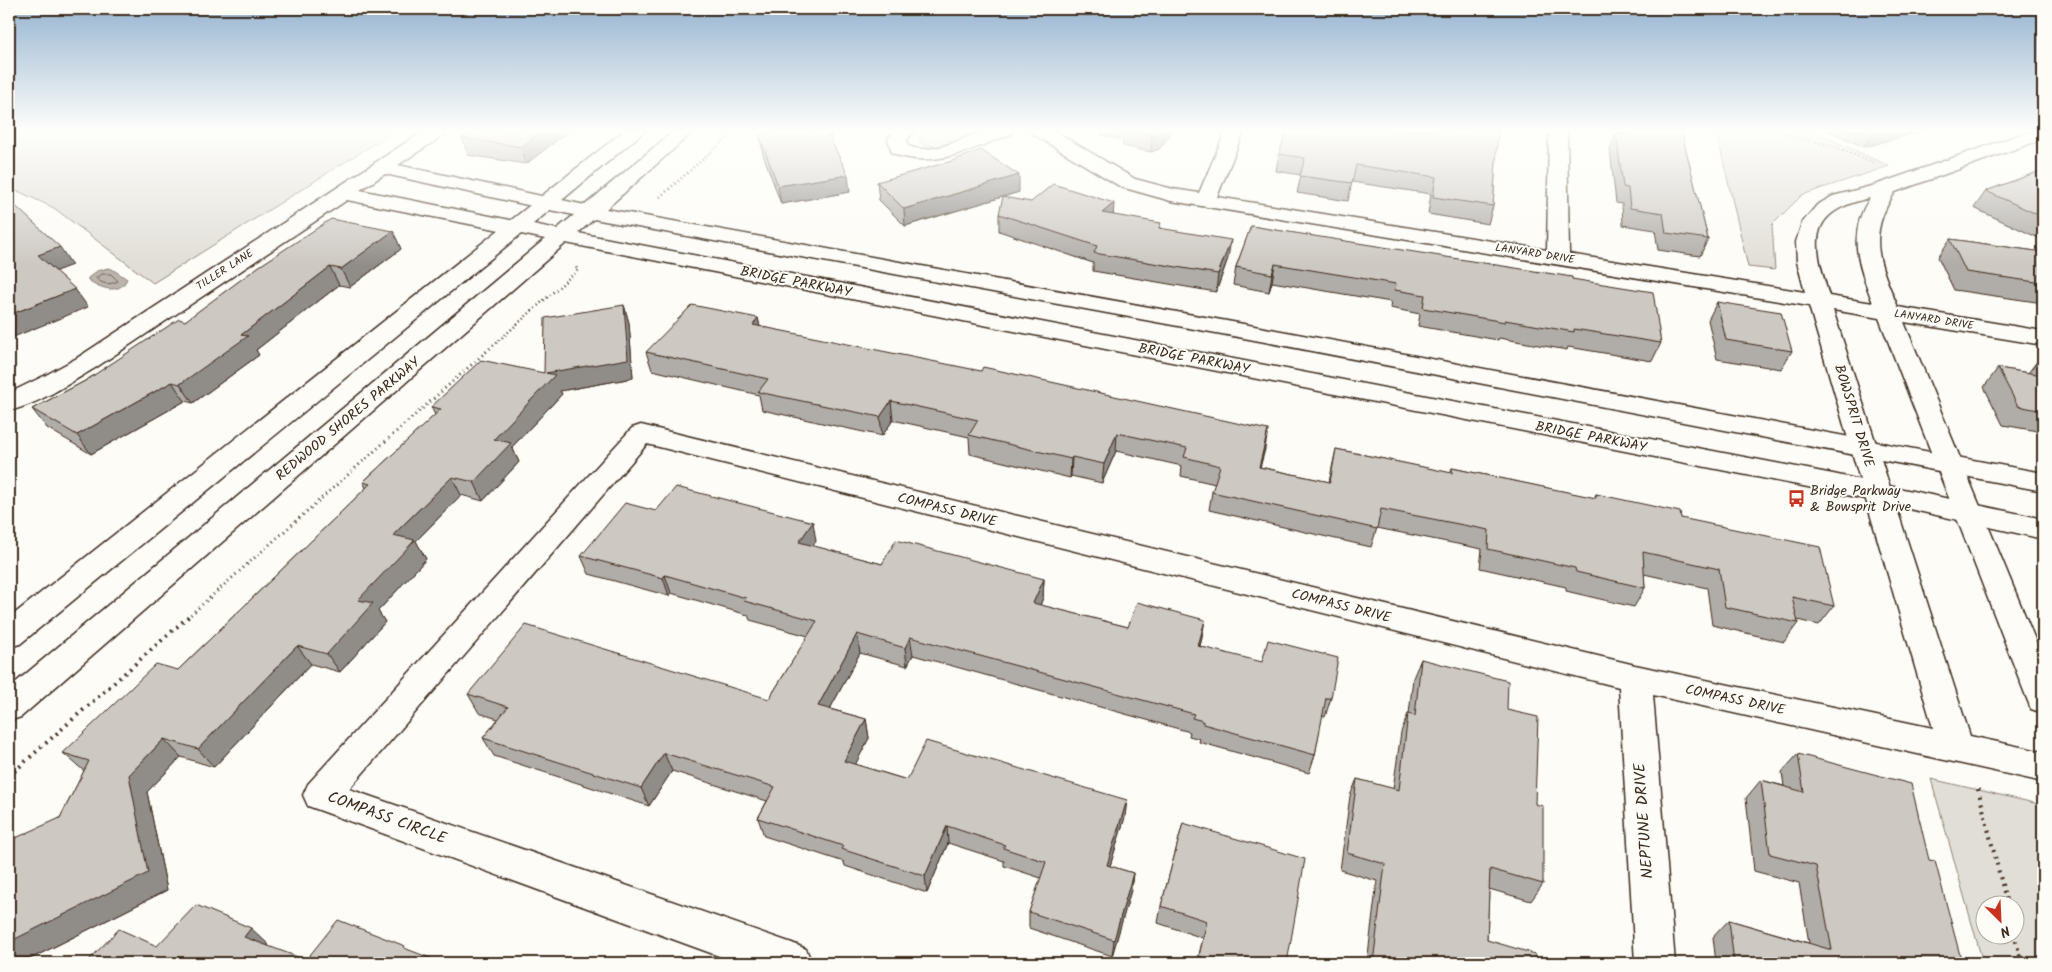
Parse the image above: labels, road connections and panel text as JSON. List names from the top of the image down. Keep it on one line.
{"streets":{"street":["LANYARD DRIVE","TILLER LANE","BRIDGE PARKWAY","BOWSPRIT DRIVE","REDWOOD SHORES PARKWAY","COMPASS DRIVE","COMPASS CIRCLE","NEPTUNE DRIVE"]},"crossings":[["LANYARD DRIVE","BOWSPRIT DRIVE"],["TILLER LANE","BRIDGE PARKWAY"],["BRIDGE PARKWAY","BOWSPRIT DRIVE"],["BRIDGE PARKWAY","REDWOOD SHORES PARKWAY"],["BOWSPRIT DRIVE","COMPASS DRIVE"],["COMPASS DRIVE","COMPASS CIRCLE"],["COMPASS DRIVE","NEPTUNE DRIVE"]],"places":{"bus stop":["Bridge Parkway & Bowsprit Drive"]},"north":"bottom right"}
